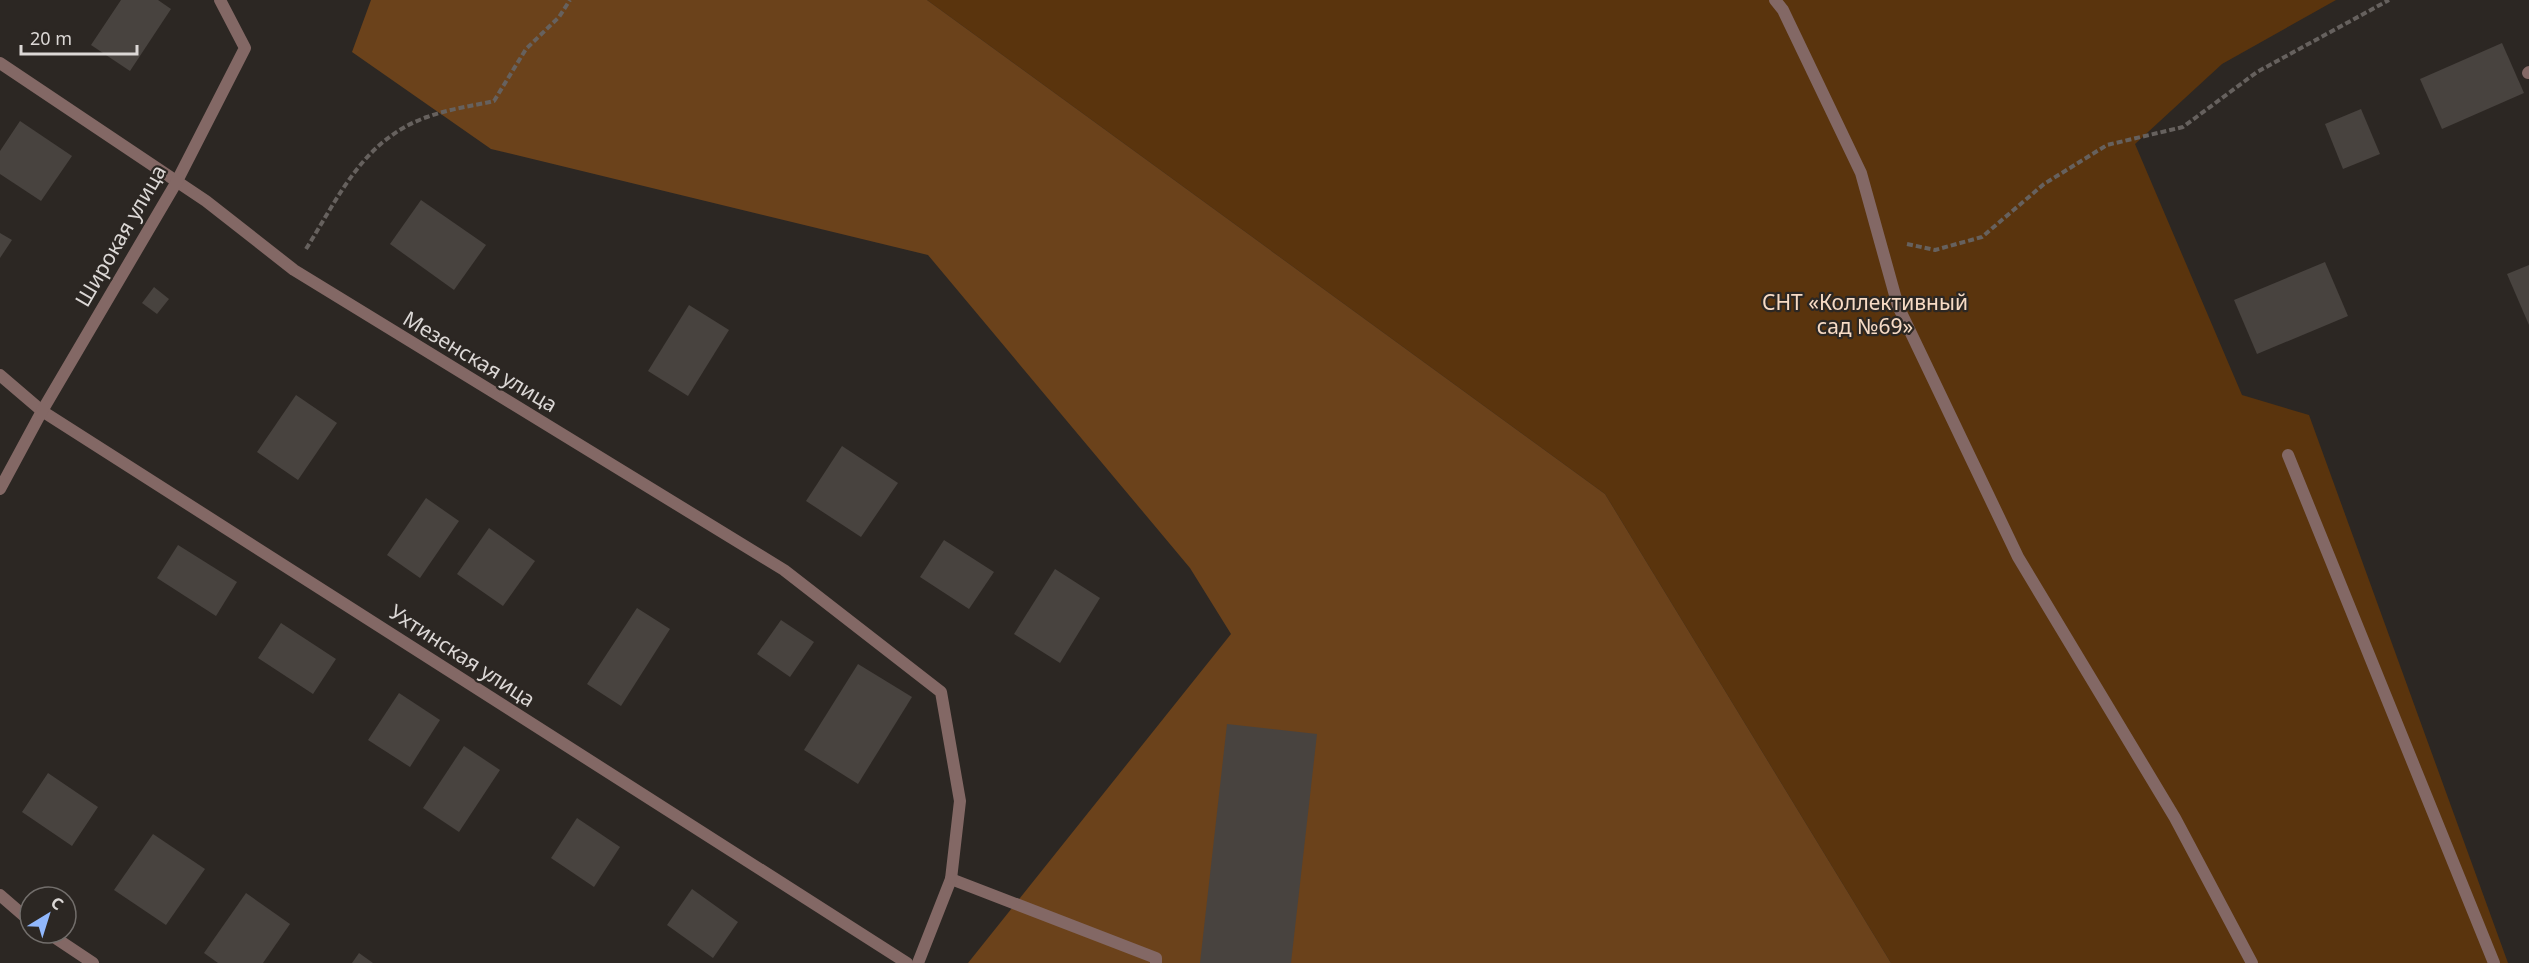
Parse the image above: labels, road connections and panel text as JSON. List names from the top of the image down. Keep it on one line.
{"streets":{"street":["Широкая улица","Мезенская улица","Ухтинская улица"]},"crossings":[["Широкая улица","Мезенская улица"],["Широкая улица","Ухтинская улица"]],"parks":["СНТ «Коллективный сад №69»"],"scale_bar":"20 m","north":"top right"}
